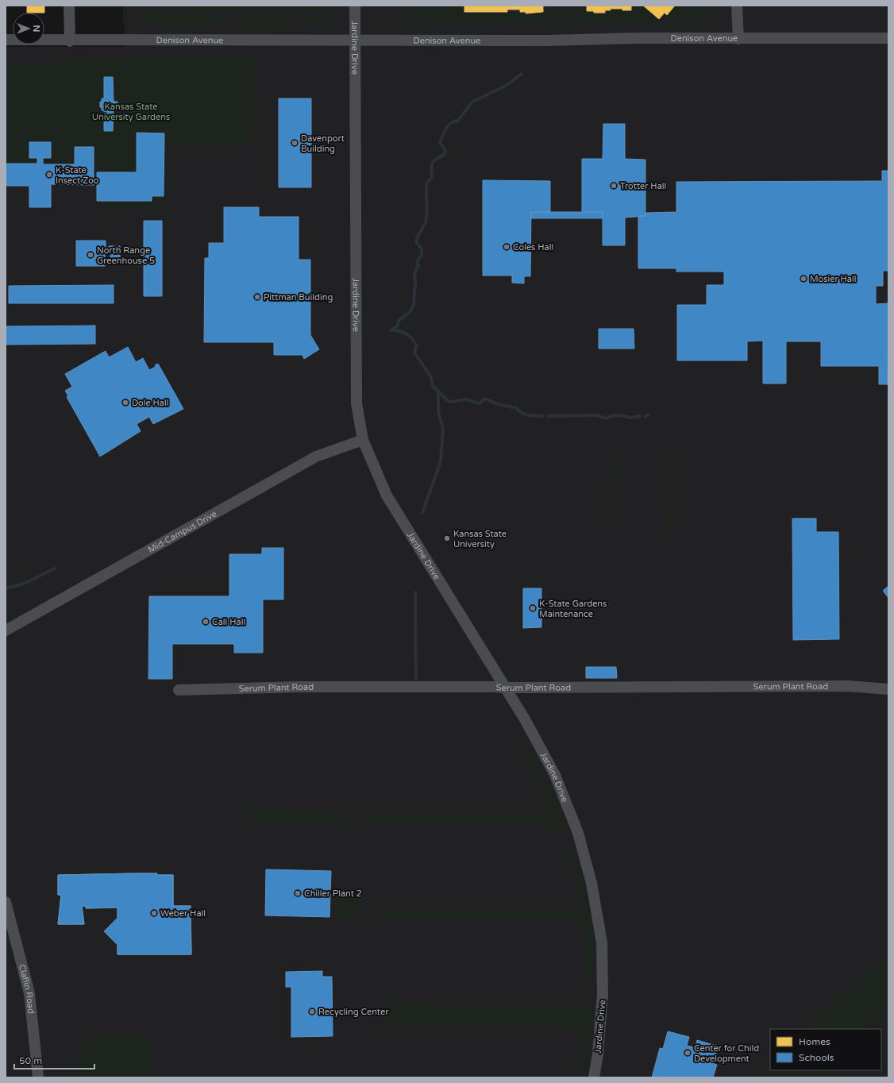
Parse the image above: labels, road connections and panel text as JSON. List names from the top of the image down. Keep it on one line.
{"streets":{"street":["Denison Avenue","Jardine Drive","Mid-Campus Drive","Serum Plant Road","Claflin Road"]},"crossings":[["Denison Avenue","Jardine Drive"],["Jardine Drive","Mid-Campus Drive"],["Jardine Drive","Serum Plant Road"]],"parks":["Kansas State University Gardens"],"places":["Davenport Building","K-State Insect Zoo","Trotter Hall","Coles Hall","North Range Greenhouse 5","Mosier Hall","Pittman Building","Dole Hall","Kansas State University","K-State Gardens Maintenance","Call Hall","Chiller Plant 2","Weber Hall","Recycling Center","Center for Child Development"],"legend":["Homes","Schools"],"scale_bar":"50 m","north":"right"}
